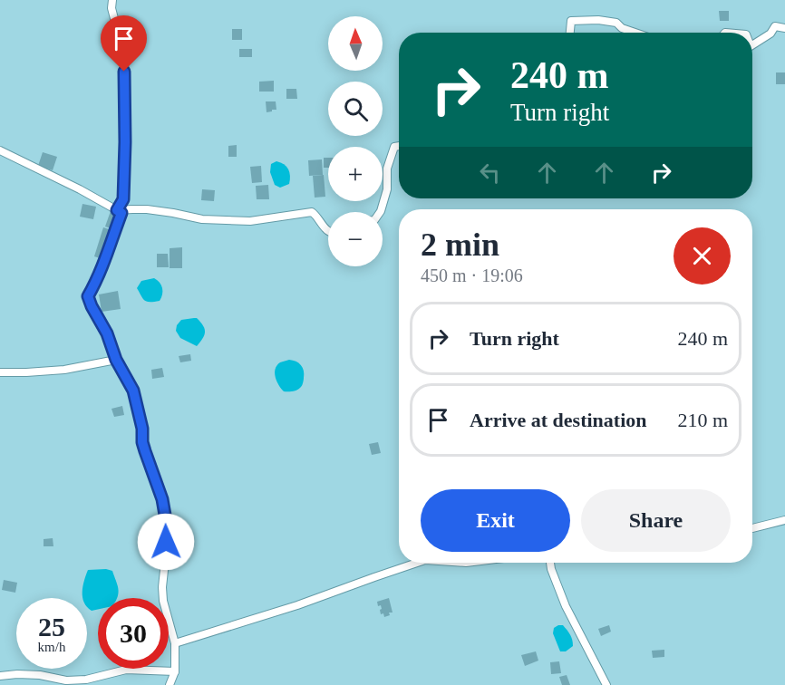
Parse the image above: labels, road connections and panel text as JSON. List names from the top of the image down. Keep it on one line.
{"north":"top","page":{"map_buttons":["+","−"],"turn":["240 m","Turn right"],"heading":["2 min","450 m · 19:06"],"list":[{"name":"Turn right","value":"240 m"},{"name":"Arrive at destination","value":"210 m"}],"buttons":["Exit","Share"],"speed":"25 km/h","limit":"30"}}
